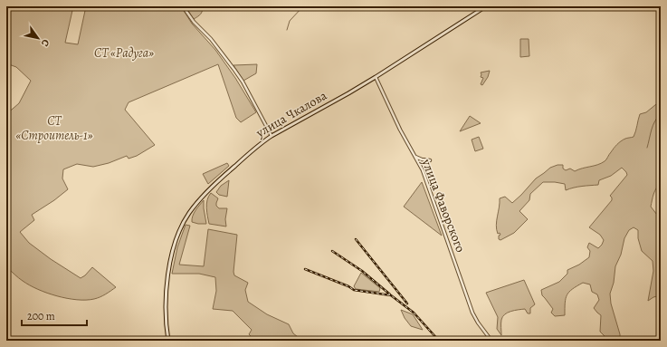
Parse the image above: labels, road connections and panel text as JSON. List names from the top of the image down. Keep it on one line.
{"streets":{"main road":["улица Чкалова"],"street":["улица Фаворского"]},"crossings":[["улица Чкалова","улица Фаворского"]],"parks":["СТ «Радуга»","СТ «Строитель-1»"],"scale_bar":"200 m","north":"bottom right"}
